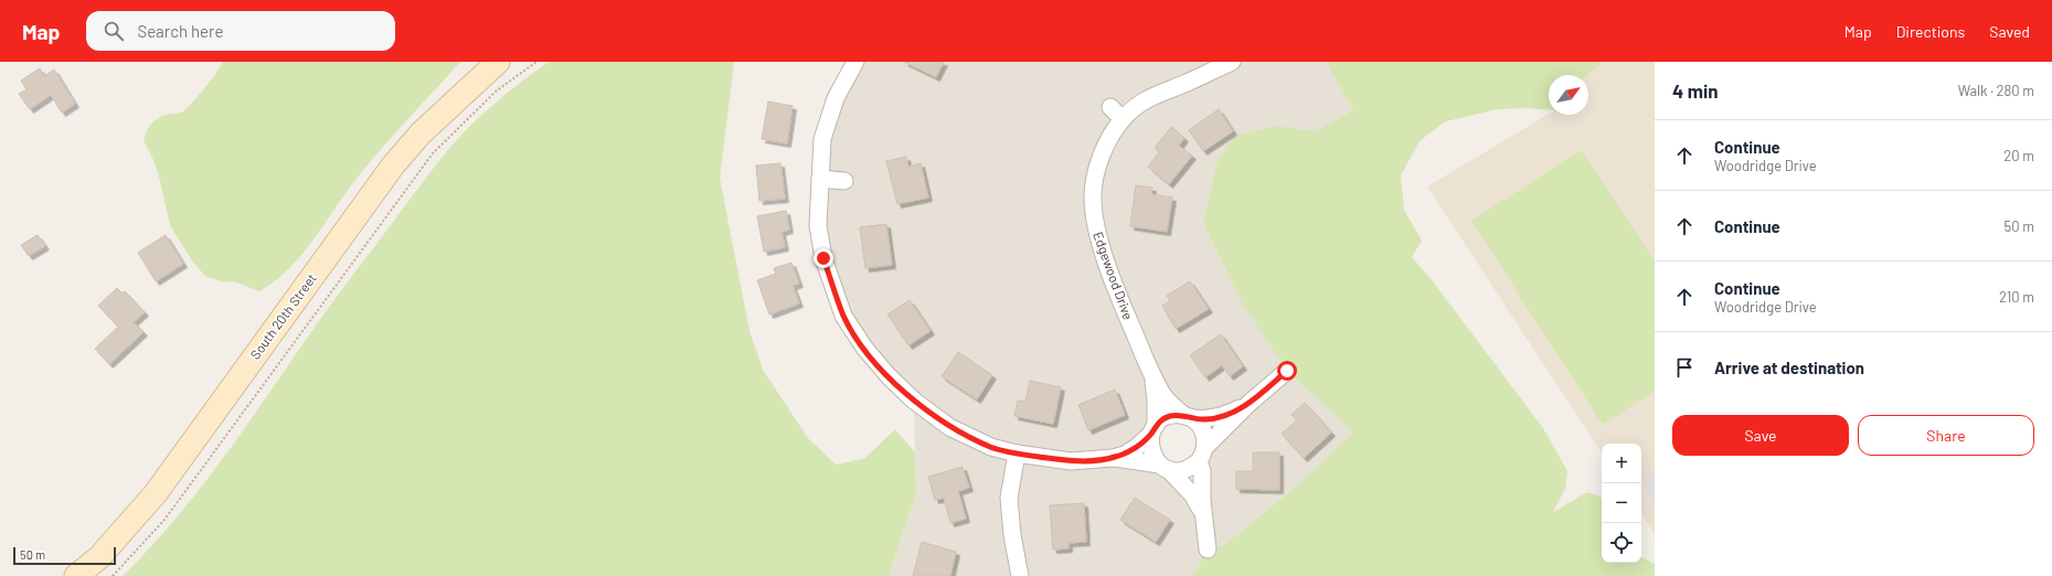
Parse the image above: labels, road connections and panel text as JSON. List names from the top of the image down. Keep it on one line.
{"streets":{"main road":["South 20th Street"],"street":["Edgewood Drive"]},"scale_bar":"50 m","north":"top right","page":{"header":"Map","search":"Search here","nav":["Map","Directions","Saved"],"heading":["4 min","Walk · 280 m"],"list":[["Continue","Woodridge Drive","20 m"],["Continue","50 m"],["Continue","Woodridge Drive","210 m"],"Arrive at destination"],"buttons":["Save","Share"],"map_buttons":["+","−"],"scale":"50 m"}}
